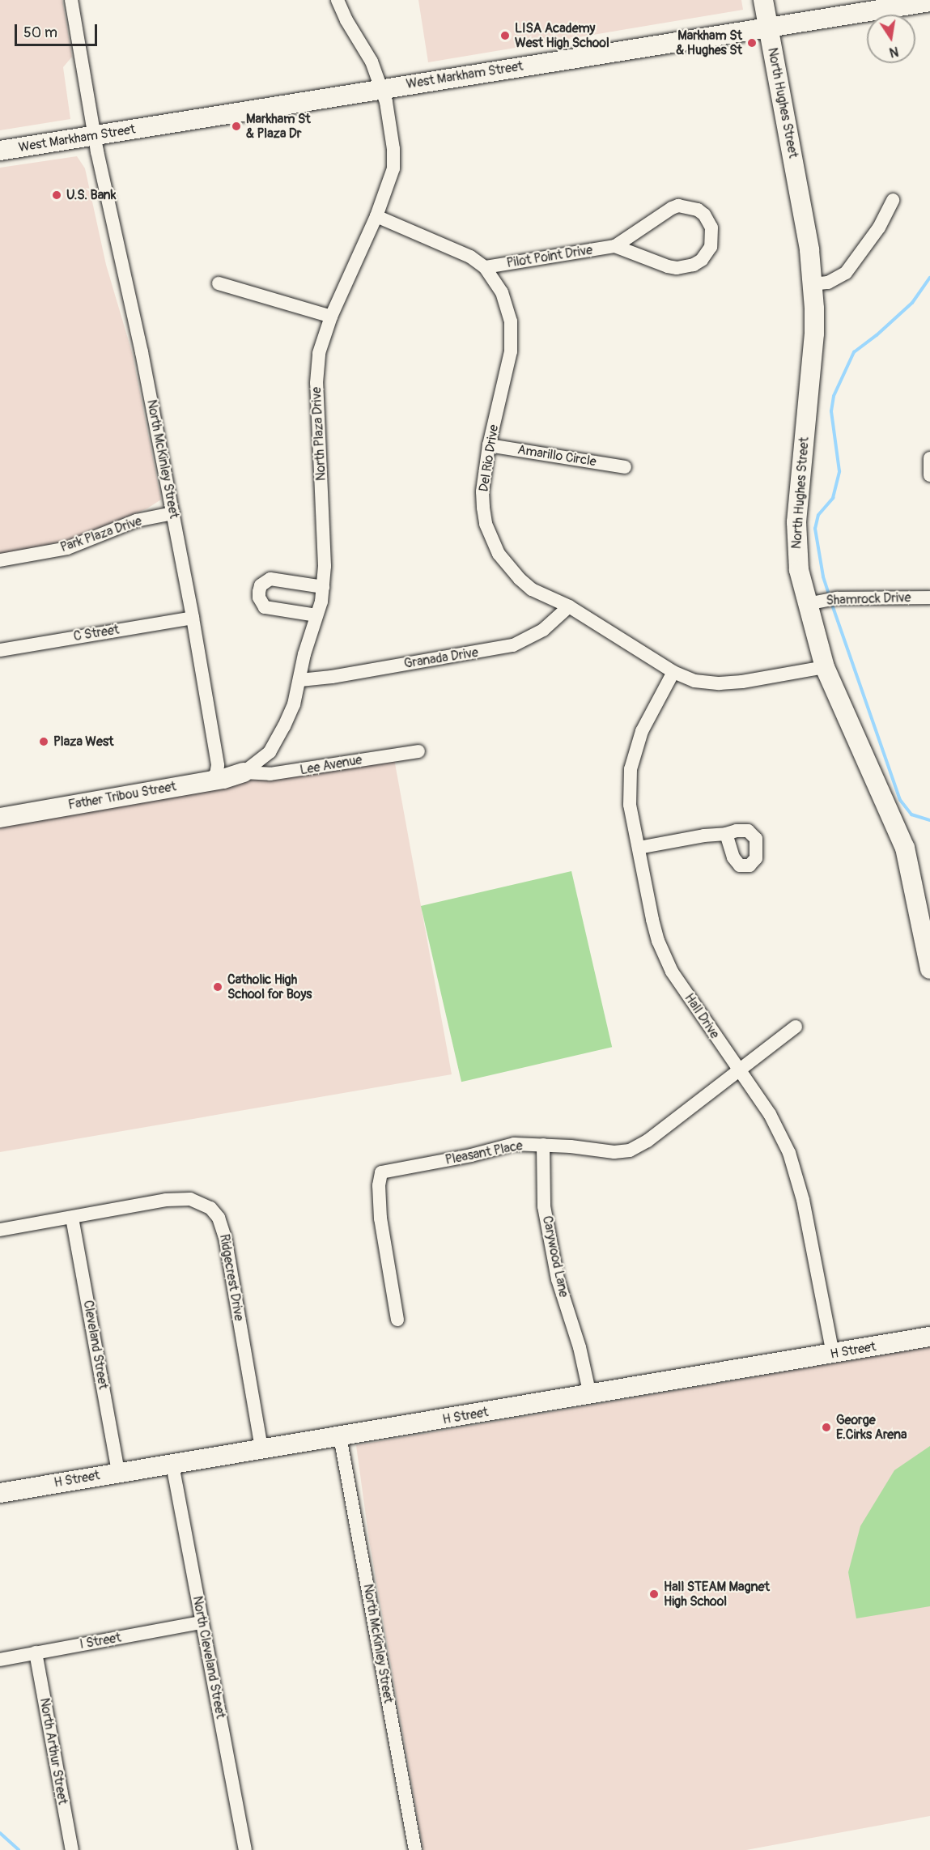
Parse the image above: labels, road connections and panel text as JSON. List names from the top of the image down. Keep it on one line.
{"streets":{"street":["West Markham Street","North Hughes Street","Pilot Point Drive","North Plaza Drive","Amarillo Circle","Del Rio Drive","North McKinley Street","Park Plaza Drive","Shamrock Drive","C Street","Granada Drive","Lee Avenue","Father Tribou Street","Hall Drive","Pleasant Place","Carywood Lane","Ridgecrest Drive","Cleveland Street","H Street","I Street","North Cleveland Street","North Arthur Street"]},"crossings":[["West Markham Street","North Hughes Street"],["West Markham Street","North Plaza Drive"],["West Markham Street","North McKinley Street"],["North Hughes Street","Del Rio Drive"],["North Hughes Street","Shamrock Drive"],["Pilot Point Drive","Del Rio Drive"],["North Plaza Drive","Del Rio Drive"],["North Plaza Drive","Granada Drive"],["North Plaza Drive","Lee Avenue"],["North Plaza Drive","Father Tribou Street"],["Amarillo Circle","Del Rio Drive"],["Del Rio Drive","Granada Drive"],["Del Rio Drive","Hall Drive"],["North McKinley Street","Park Plaza Drive"],["North McKinley Street","C Street"],["North McKinley Street","Father Tribou Street"],["North McKinley Street","H Street"],["Lee Avenue","Father Tribou Street"],["Hall Drive","Pleasant Place"],["Hall Drive","H Street"],["Pleasant Place","Carywood Lane"],["Carywood Lane","H Street"],["Ridgecrest Drive","Cleveland Street"],["Ridgecrest Drive","H Street"],["Cleveland Street","H Street"],["H Street","North Cleveland Street"],["I Street","North Cleveland Street"],["I Street","North Arthur Street"]],"places":["LISA Academy West High School","Markham St & Hughes St","Markham St & Plaza Dr","U.S. Bank","Plaza West","Catholic High School for Boys","George E.Cirks Arena","Hall STEAM Magnet High School"],"scale_bar":"50 m","north":"bottom"}
